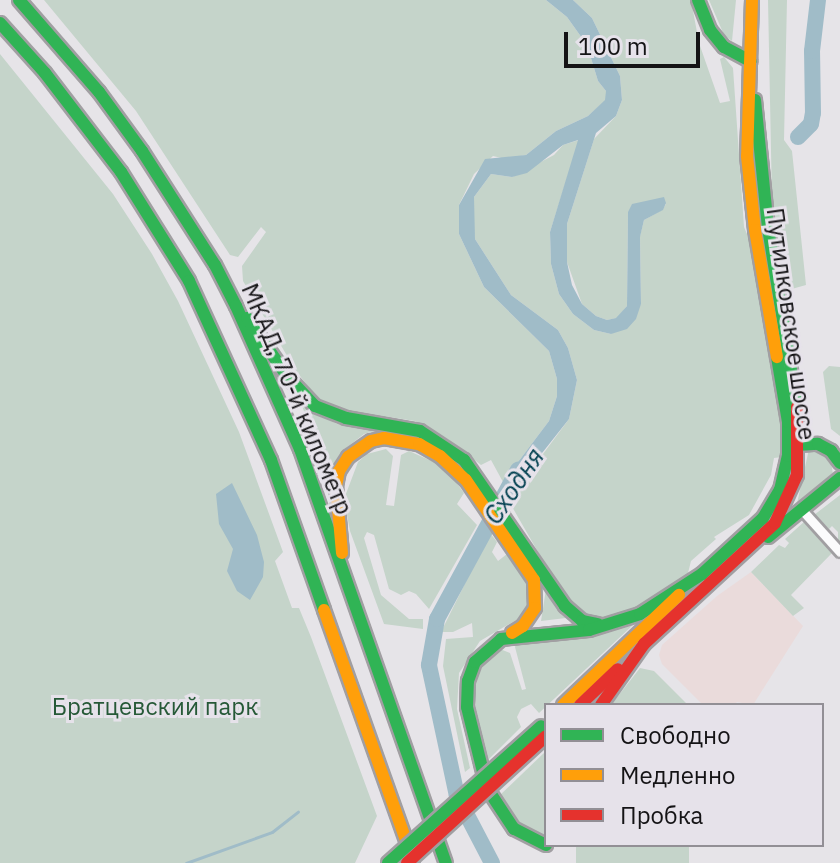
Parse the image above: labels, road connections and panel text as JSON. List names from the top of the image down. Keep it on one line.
{"streets":{"main road":["Путилковское шоссе","МКАД, 70-й километр"]},"water":["Сходня"],"parks":["Братцевский парк"],"legend":["Свободно","Медленно","Пробка"],"scale_bar":"100 m"}
